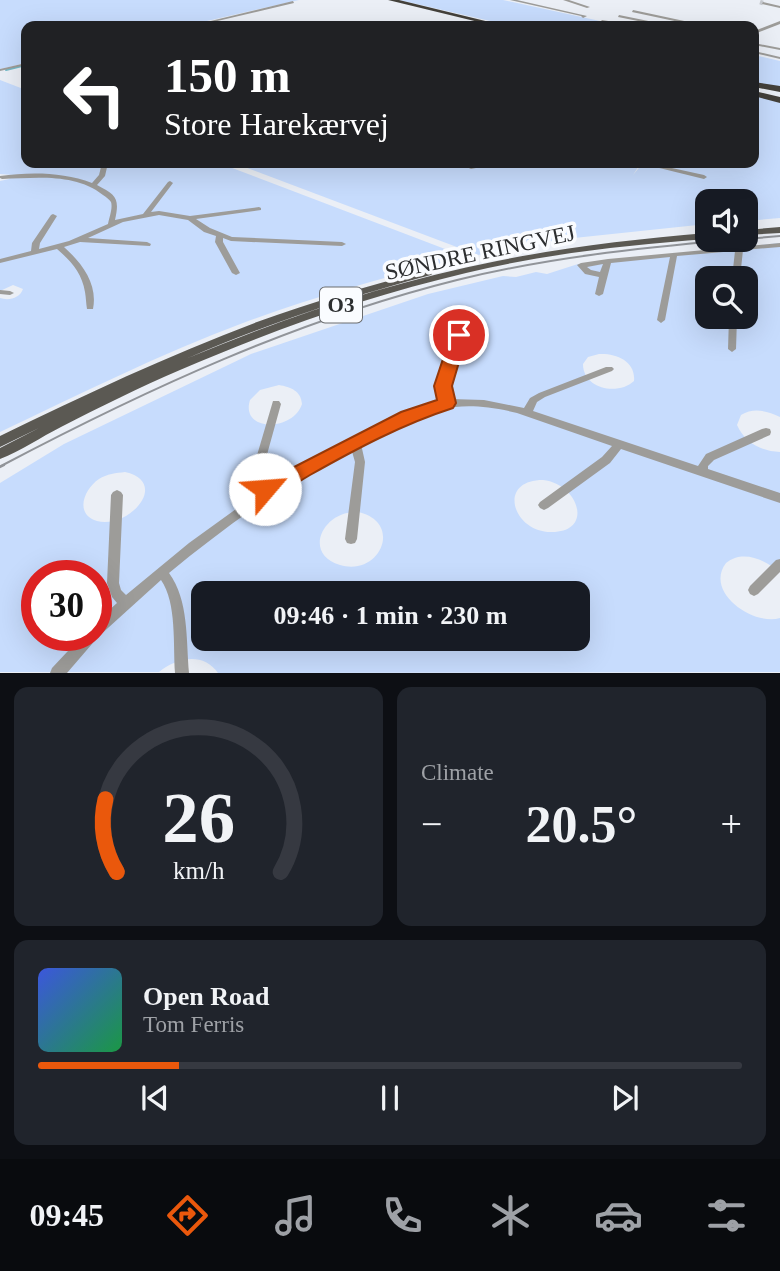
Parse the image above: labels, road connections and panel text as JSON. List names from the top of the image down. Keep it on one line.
{"streets":{"main road":["SØNDRE RINGVEJ","O3"]},"page":{"turn":["150 m","Store Harekærvej"],"limit":"30","trip":"09:46 · 1 min · 230 m","tile":"Climate","heat":["−","20.5°","+"],"song":["Open Road","Tom Ferris"],"tabs":"09:45","gauge":["26","km/h"]}}
